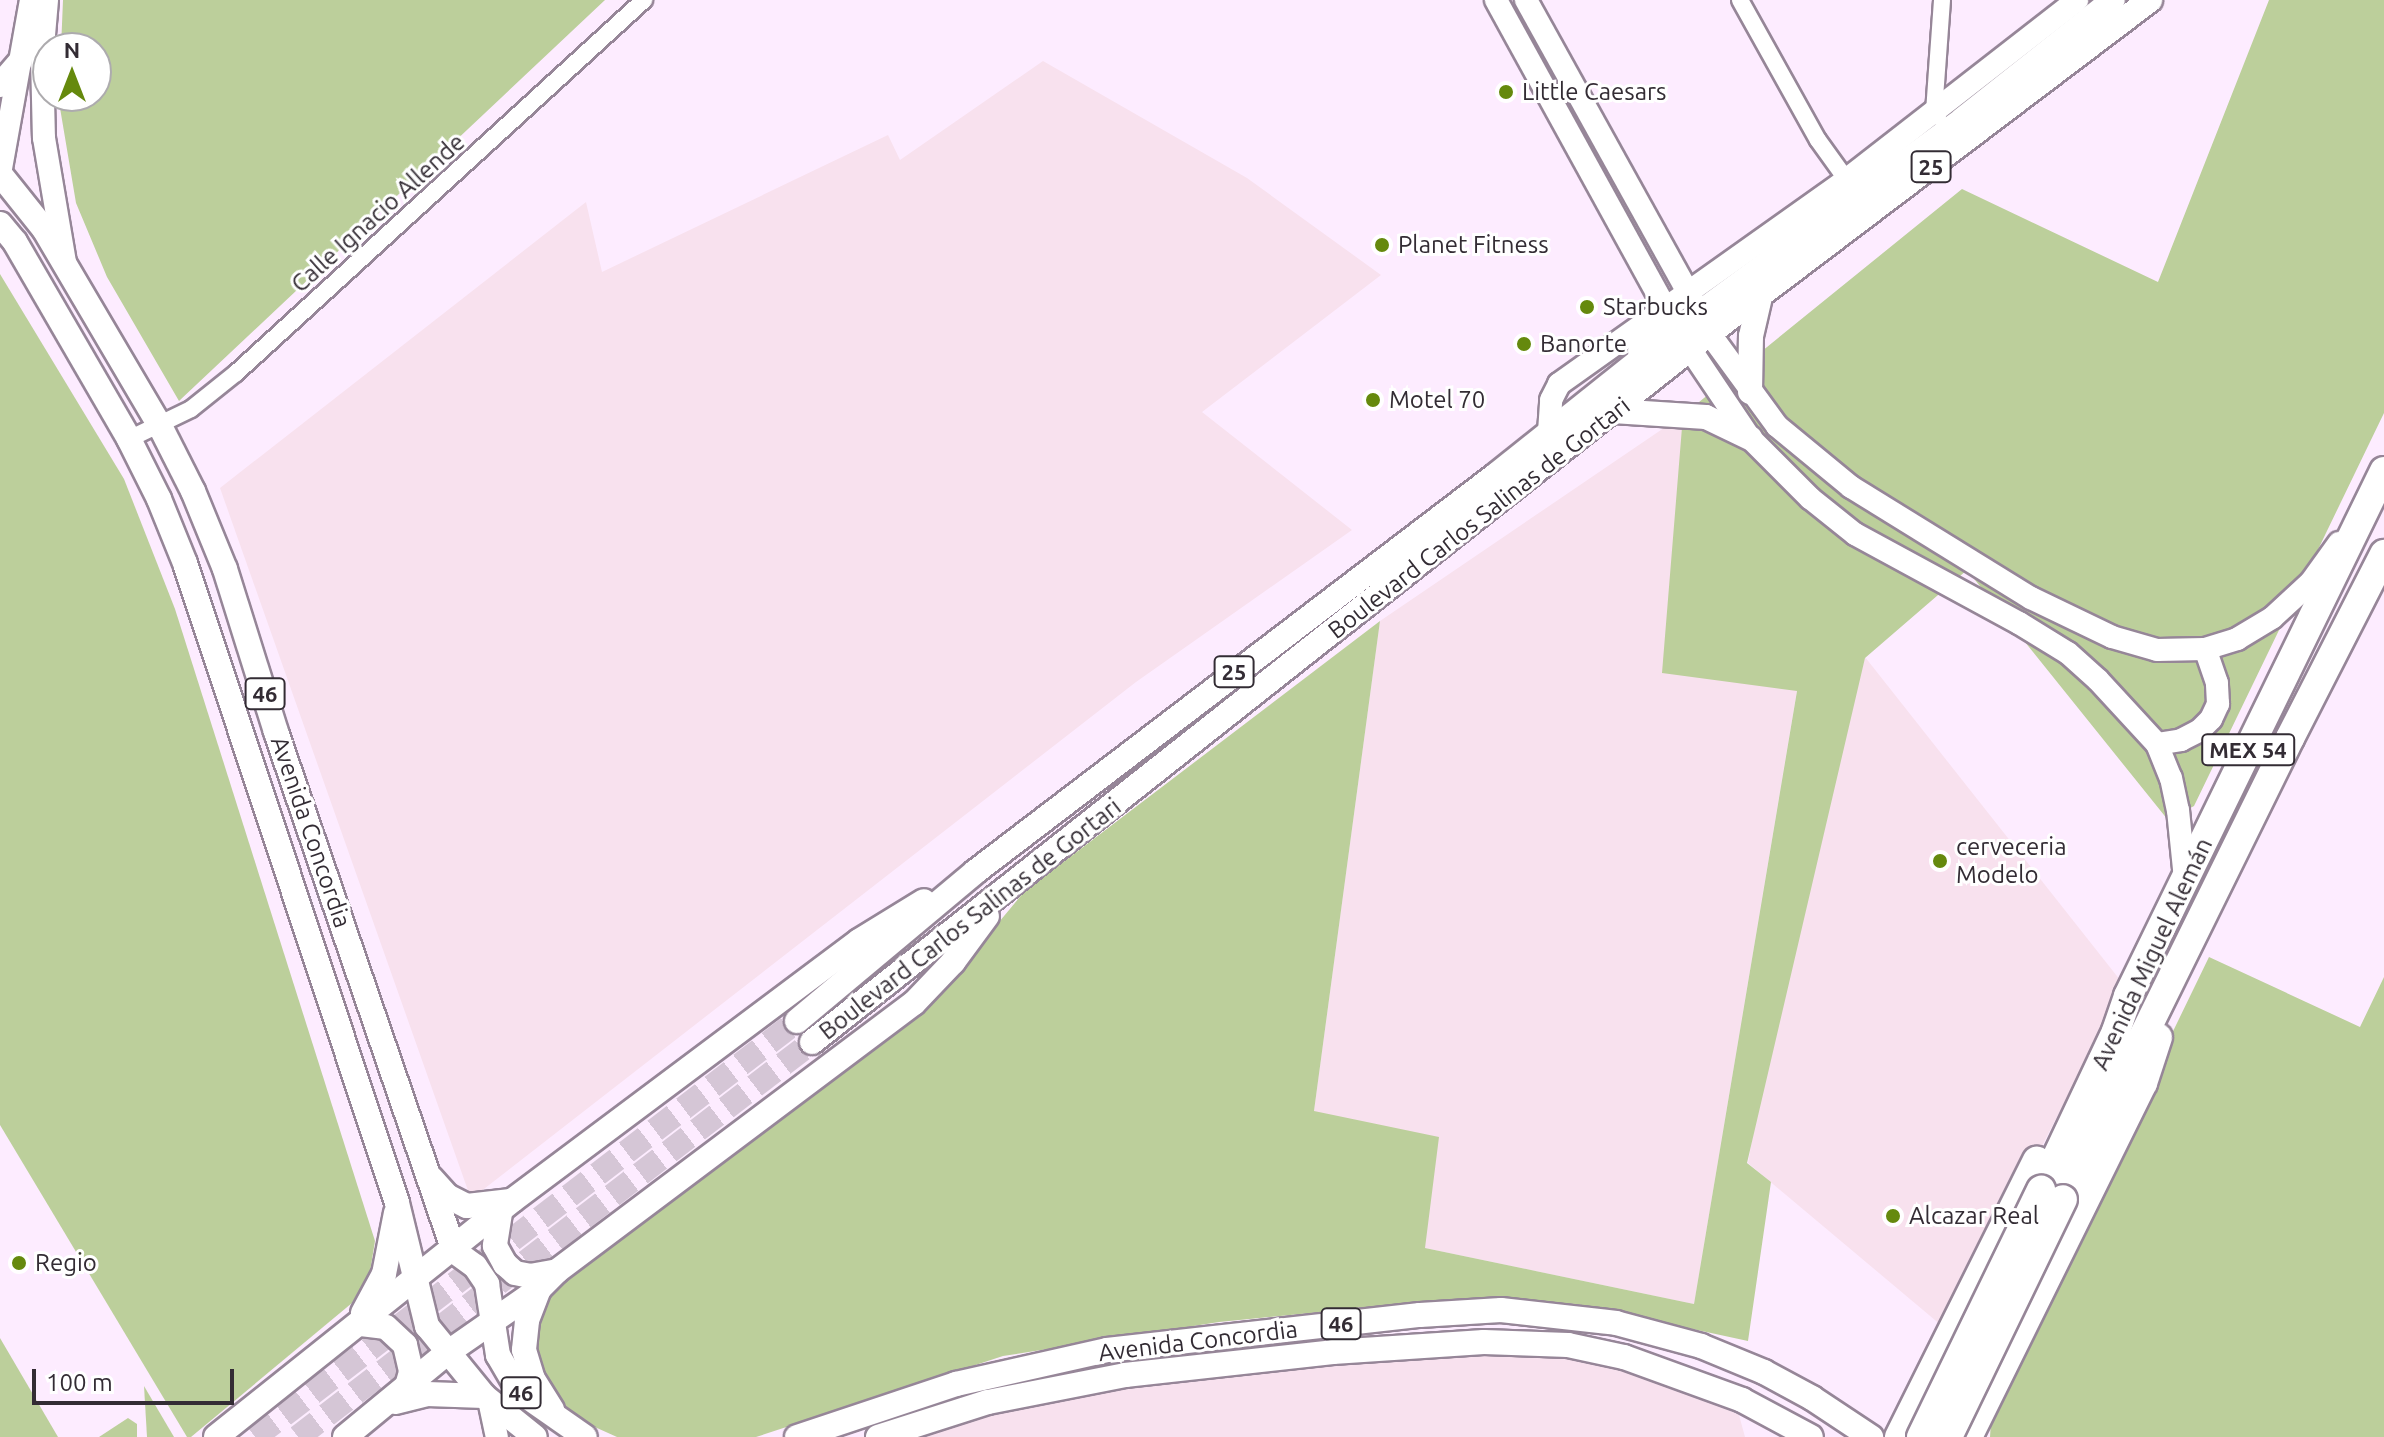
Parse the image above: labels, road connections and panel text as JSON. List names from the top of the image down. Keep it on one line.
{"streets":{"highway":["MEX 54","Avenida Miguel Alemán"],"main road":["25","Boulevard Carlos Salinas de Gortari","46","Avenida Concordia"],"street":["Calle Ignacio Allende"]},"crossings":[["Calle Ignacio Allende","Avenida Concordia"]],"places":["Little Caesars","Planet Fitness","Starbucks","Banorte","Motel 70","cerveceria Modelo","Alcazar Real","Regio"],"scale_bar":"100 m","north":"top"}
